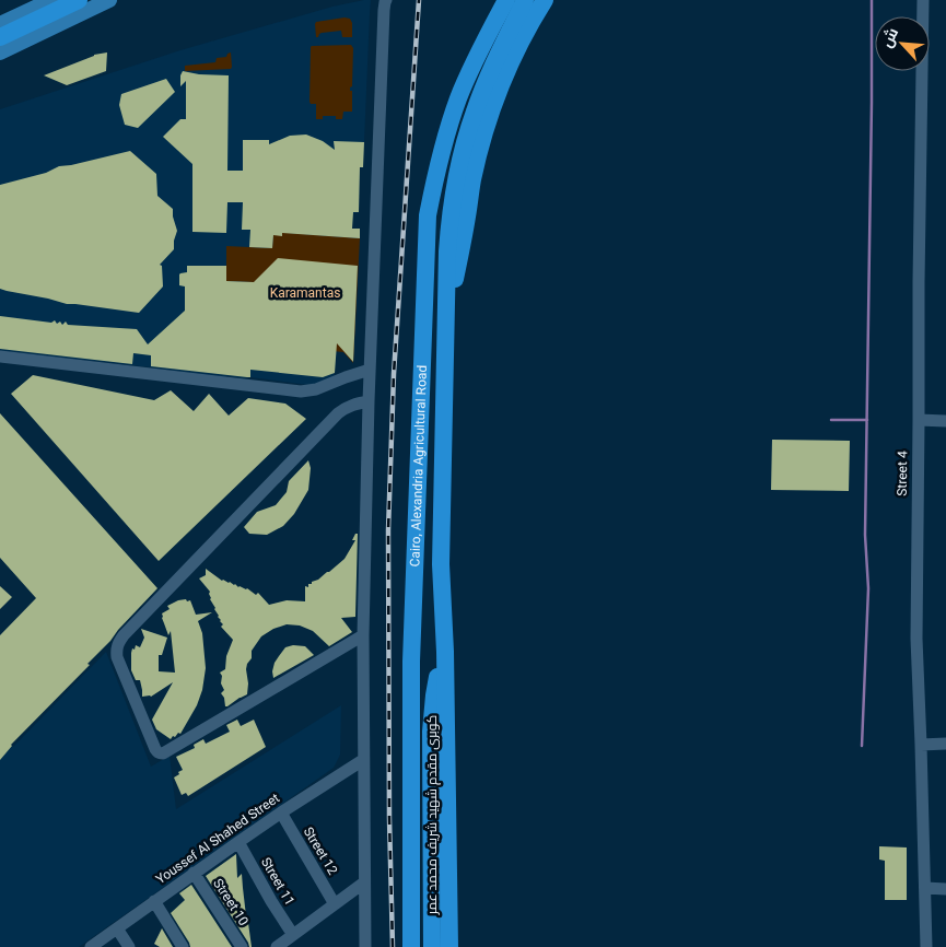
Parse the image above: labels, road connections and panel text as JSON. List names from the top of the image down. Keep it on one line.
{"streets":{"highway":["Cairo, Alexandria Agricultural Road","كوبرى مقدم شهيد شريف محمد عمر"],"street":["Street 4","Youssef Al Shahed Street","Street 12","Street 11","Street 10"]},"crossings":[["Cairo, Alexandria Agricultural Road","كوبرى مقدم شهيد شريف محمد عمر"],["Youssef Al Shahed Street","Street 12"],["Youssef Al Shahed Street","Street 11"],["Youssef Al Shahed Street","Street 10"]],"parks":["Karamantas"],"north":"top left"}
